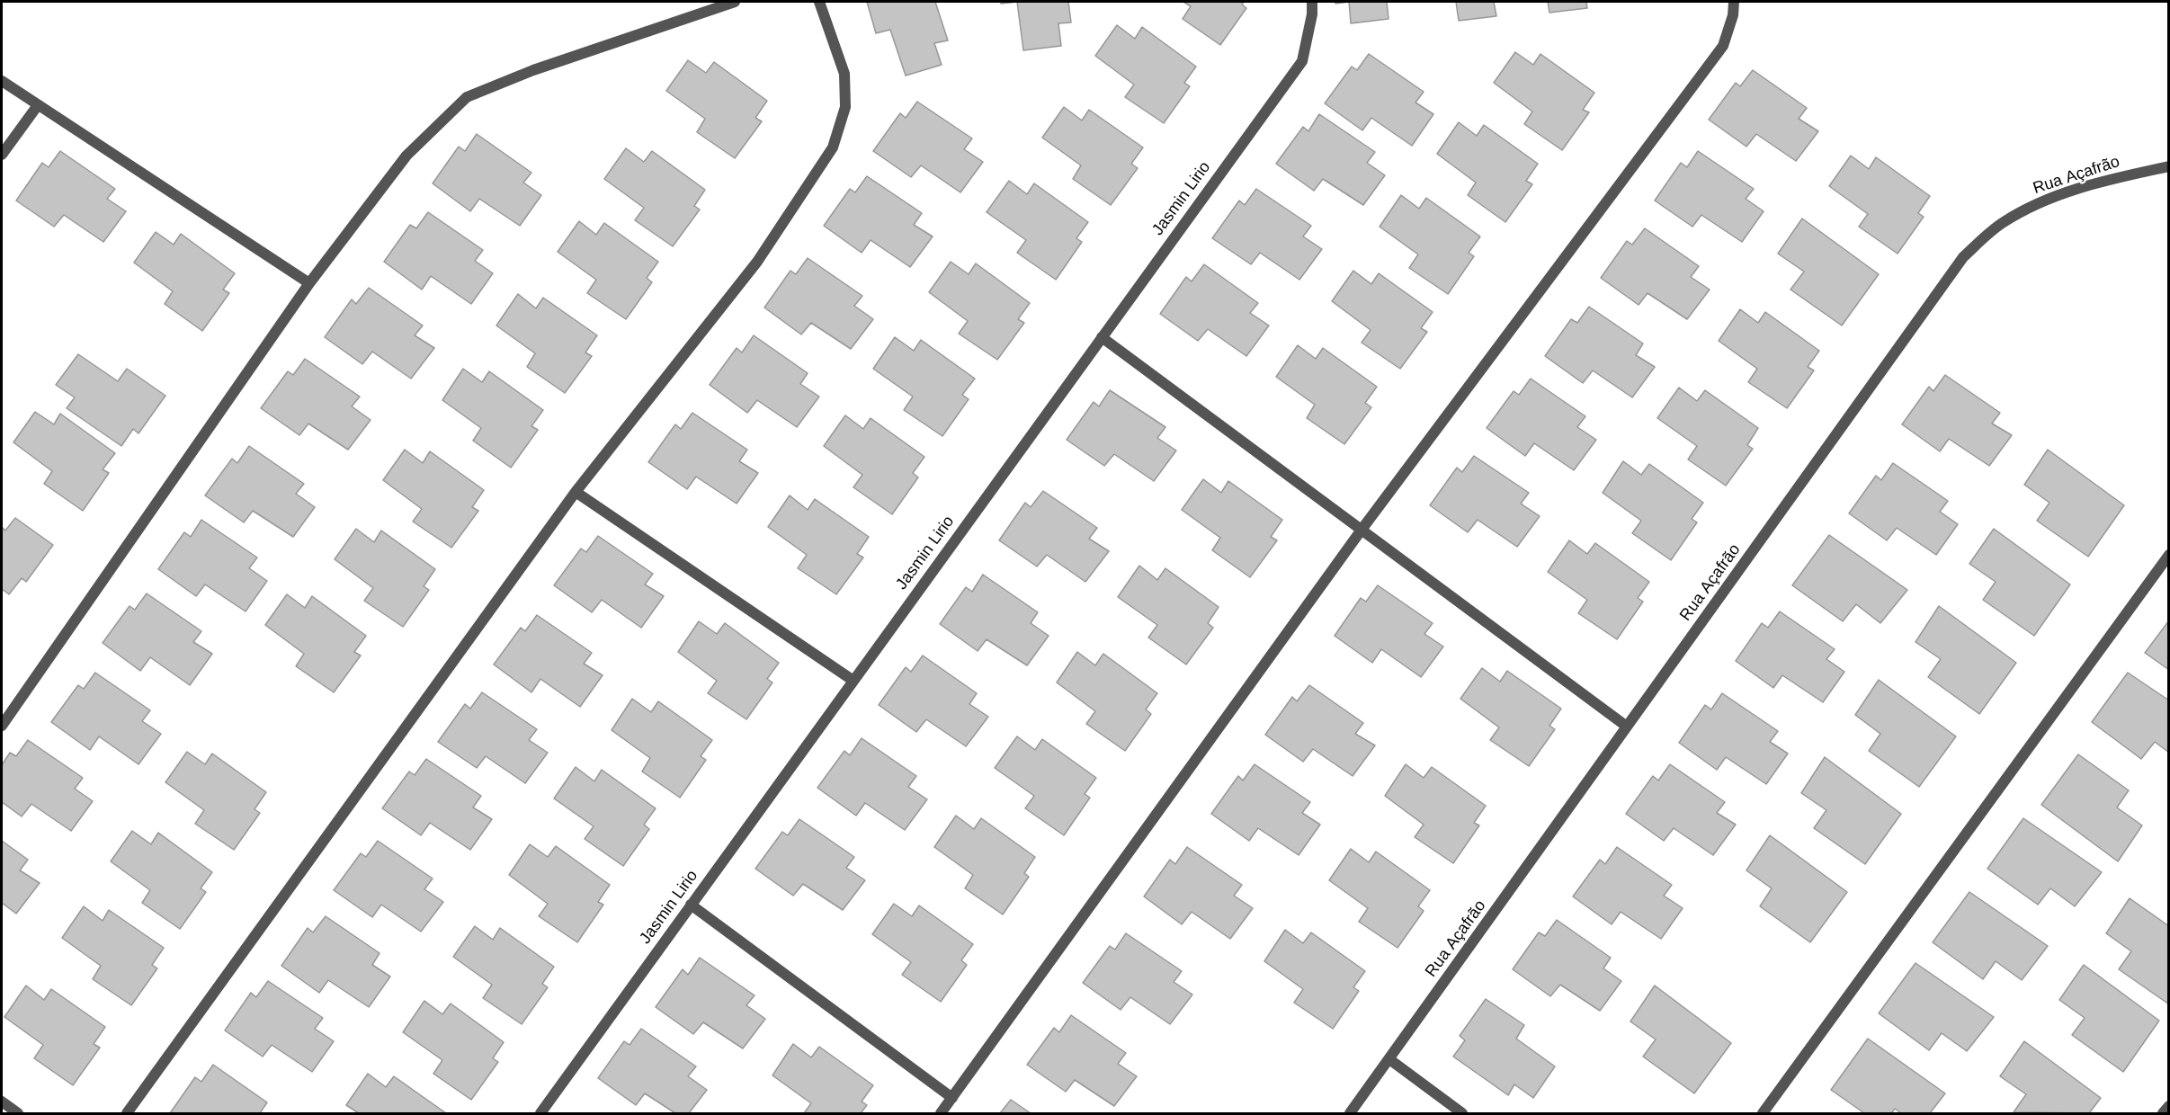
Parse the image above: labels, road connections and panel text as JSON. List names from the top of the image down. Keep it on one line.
{"streets":{"street":["Rua Açafrão","Jasmin Lirio"]}}
